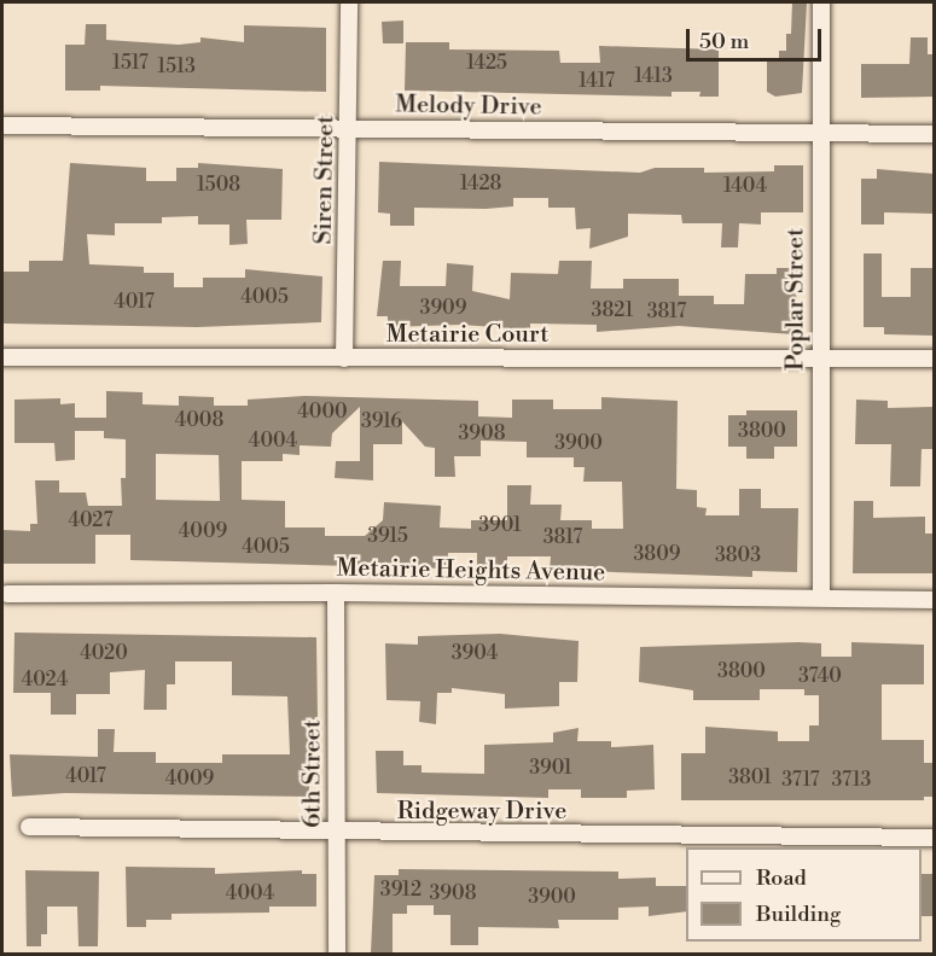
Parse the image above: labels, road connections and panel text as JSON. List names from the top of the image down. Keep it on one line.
{"streets":{"street":["Melody Drive","Siren Street","Poplar Street","Metairie Court","Metairie Heights Avenue","6th Street","Ridgeway Drive"]},"crossings":[["Melody Drive","Siren Street"],["Melody Drive","Poplar Street"],["Siren Street","Metairie Court"],["Poplar Street","Metairie Court"],["Poplar Street","Metairie Heights Avenue"],["Metairie Heights Avenue","6th Street"],["6th Street","Ridgeway Drive"]],"house_numbers":["1517","1425","1513","1413","1417","1428","1508","1404","4005","4017","3909","3821","3817","4000","4008","3916","3800","3908","4004","3900","4027","3901","4009","3915","3817","4005","3809","3803","4020","3904","3800","3740","4024","3901","4017","3801","4009","3717","3713","3912","4004","3908","3900"],"legend":["Road","Building"],"scale_bar":"50 m"}
